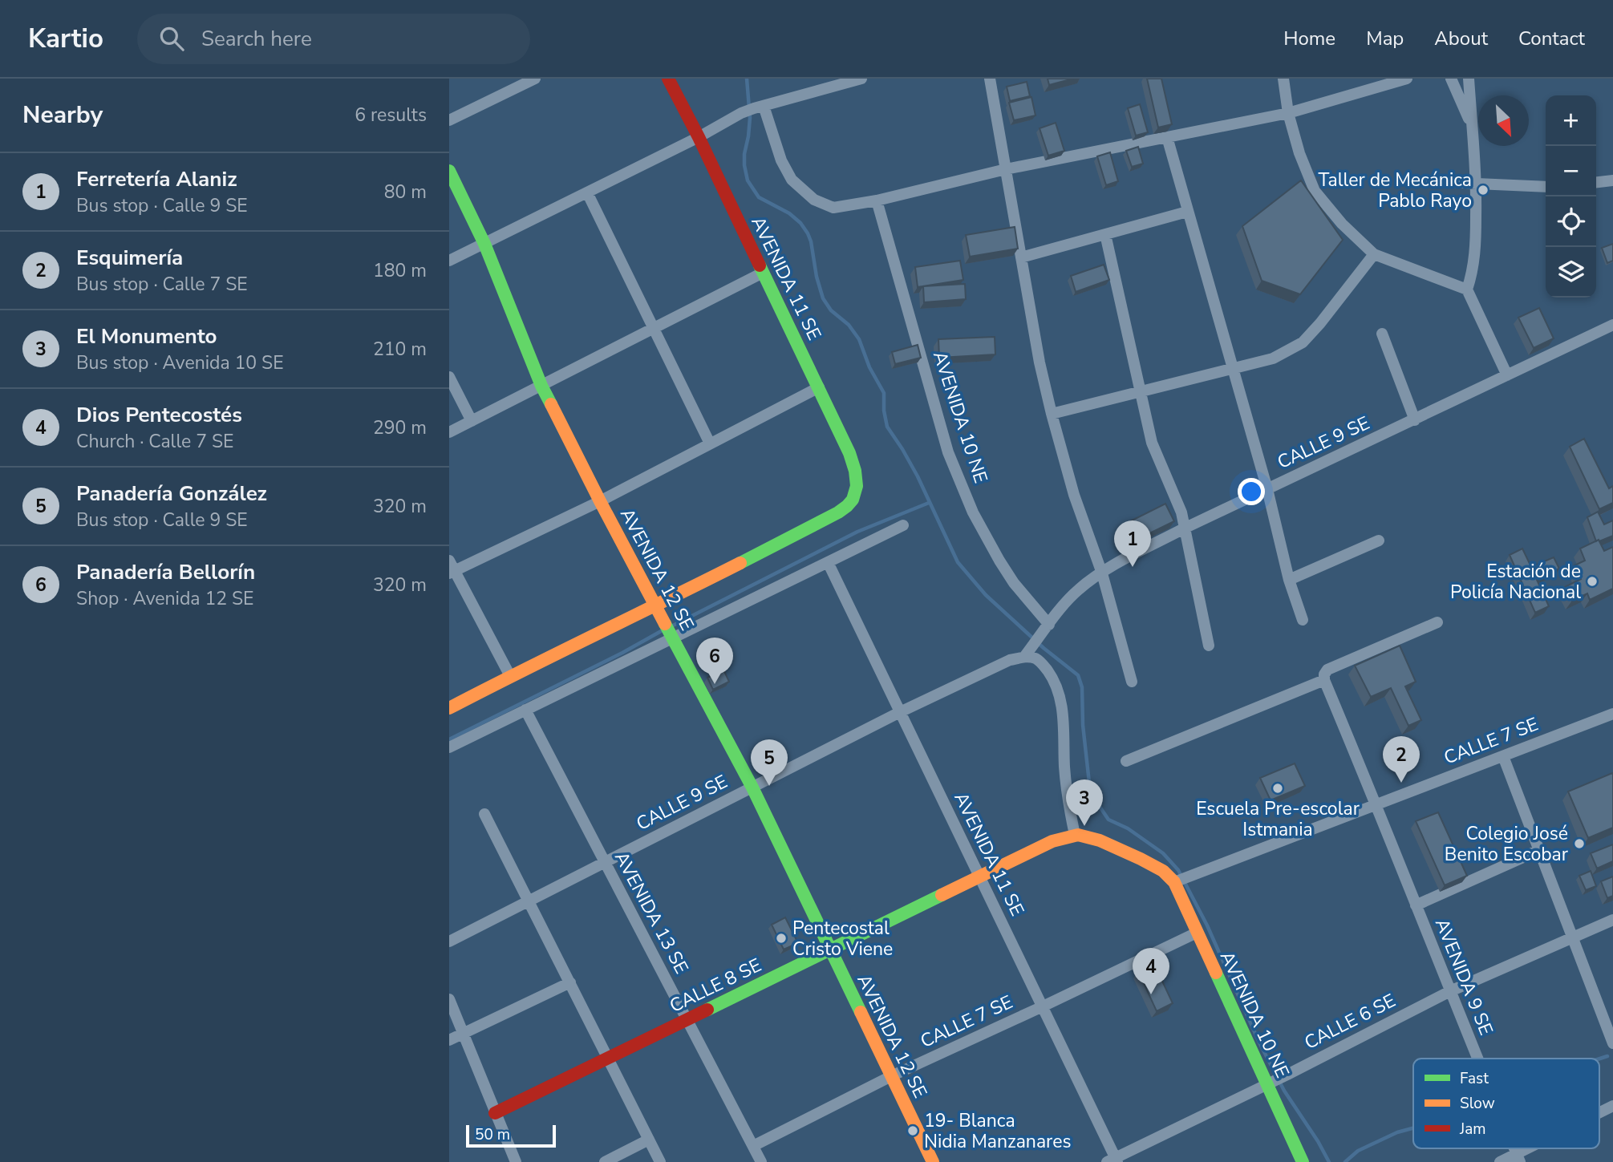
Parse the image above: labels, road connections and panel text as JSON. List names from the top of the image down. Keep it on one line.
{"streets":{"street":["AVENIDA 11 SE","AVENIDA 10 NE","CALLE 9 SE","AVENIDA 12 SE","CALLE 7 SE","AVENIDA 13 SE","AVENIDA 9 SE","CALLE 8 SE","CALLE 6 SE"]},"crossings":[["AVENIDA 11 SE","CALLE 9 SE"],["AVENIDA 11 SE","AVENIDA 12 SE"],["AVENIDA 11 SE","CALLE 7 SE"],["AVENIDA 11 SE","CALLE 8 SE"],["AVENIDA 11 SE","CALLE 6 SE"],["AVENIDA 10 NE","CALLE 9 SE"],["AVENIDA 10 NE","CALLE 7 SE"],["AVENIDA 10 NE","CALLE 6 SE"],["CALLE 9 SE","AVENIDA 12 SE"],["CALLE 9 SE","AVENIDA 13 SE"],["AVENIDA 12 SE","CALLE 7 SE"],["AVENIDA 12 SE","CALLE 8 SE"],["CALLE 7 SE","AVENIDA 13 SE"],["CALLE 7 SE","AVENIDA 9 SE"],["AVENIDA 13 SE","CALLE 8 SE"],["AVENIDA 9 SE","CALLE 6 SE"]],"places":["Taller de Mecánica Pablo Rayo","Estación de Policía Nacional","Escuela Pre-escolar Istmania","Colegio José Benito Escobar","Pentecostal Cristo Viene","19- Blanca Nidia Manzanares"],"legend":["Fast","Slow","Jam"],"scale_bar":"50 m","north":"bottom right","page":{"header":"Kartio","search":"Search here","nav":["Home","Map","About","Contact"],"heading":["Nearby","6 results"],"map_buttons":["+","−"],"list":[{"mark":"1","name":"Ferretería Alaniz","note":"Bus stop · Calle 9 SE","value":"80 m"},{"mark":"2","name":"Esquimería","note":"Bus stop · Calle 7 SE","value":"180 m"},{"mark":"3","name":"El Monumento","note":"Bus stop · Avenida 10 SE","value":"210 m"},{"mark":"4","name":"Dios Pentecostés","note":"Church · Calle 7 SE","value":"290 m"},{"mark":"5","name":"Panadería González","note":"Bus stop · Calle 9 SE","value":"320 m"},{"mark":"6","name":"Panadería Bellorín","note":"Shop · Avenida 12 SE","value":"320 m"}],"pins":["1","6","2","5","3","4"],"scale":"50 m"}}
